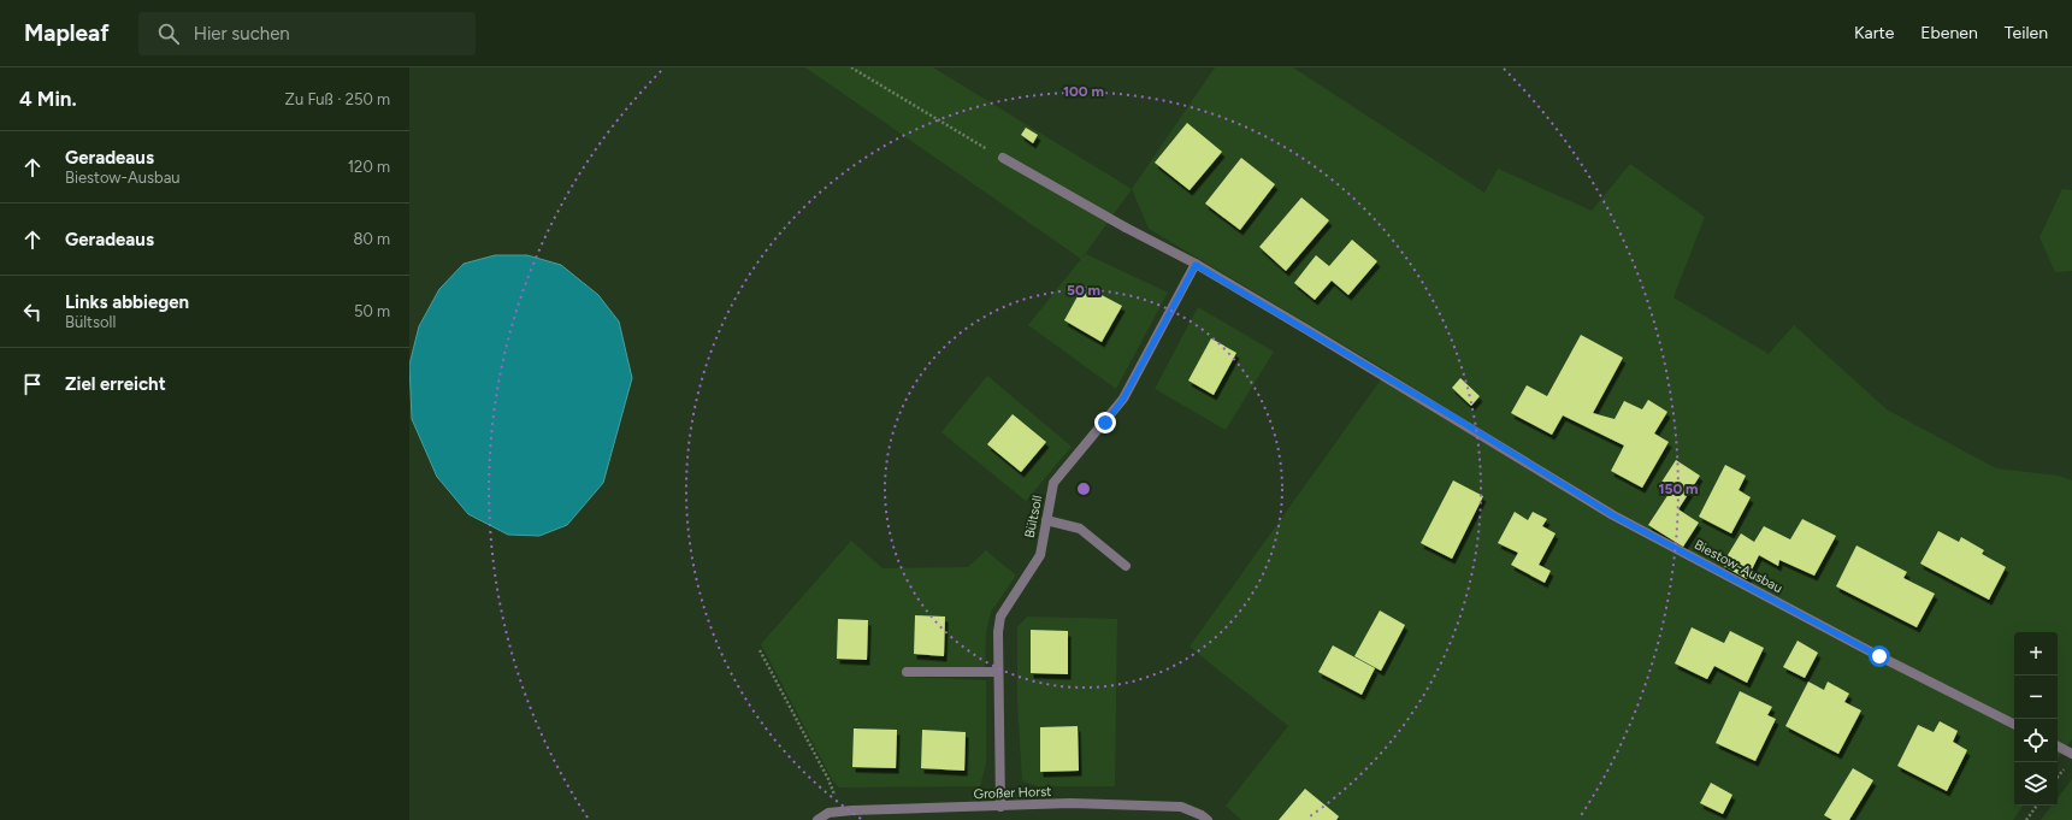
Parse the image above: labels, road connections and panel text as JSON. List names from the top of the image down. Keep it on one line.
{"streets":{"street":["Bültsoll","Biestow-Ausbau","Großer Horst"]},"crossings":[["Bültsoll","Biestow-Ausbau"],["Bültsoll","Großer Horst"]],"page":{"header":"Mapleaf","search":"Hier suchen","nav":["Karte","Ebenen","Teilen"],"heading":["4 Min.","Zu Fuß · 250 m"],"list":[["Geradeaus","Biestow-Ausbau","120 m"],["Geradeaus","80 m"],["Links abbiegen","Bültsoll","50 m"],"Ziel erreicht"],"map_buttons":["+","−"]},"rings":["100 m","50 m","150 m"]}
